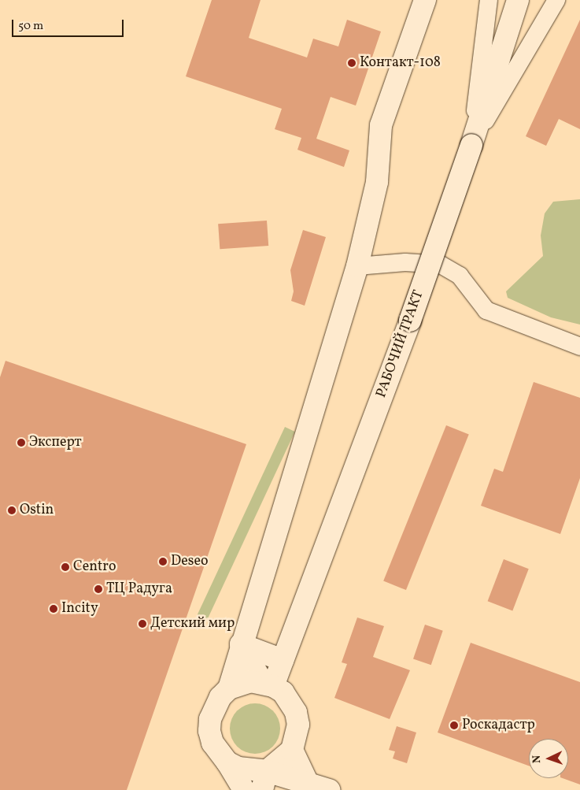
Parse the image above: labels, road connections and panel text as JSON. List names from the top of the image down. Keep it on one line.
{"streets":{"main road":["РАБОЧИЙ ТРАКТ"]},"places":["Контакт-108","Эксперт","Ostin","Deseo","Centro","ТЦ Радуга","Incity","Детский мир","Роскадастр"],"scale_bar":"50 m","north":"left"}
